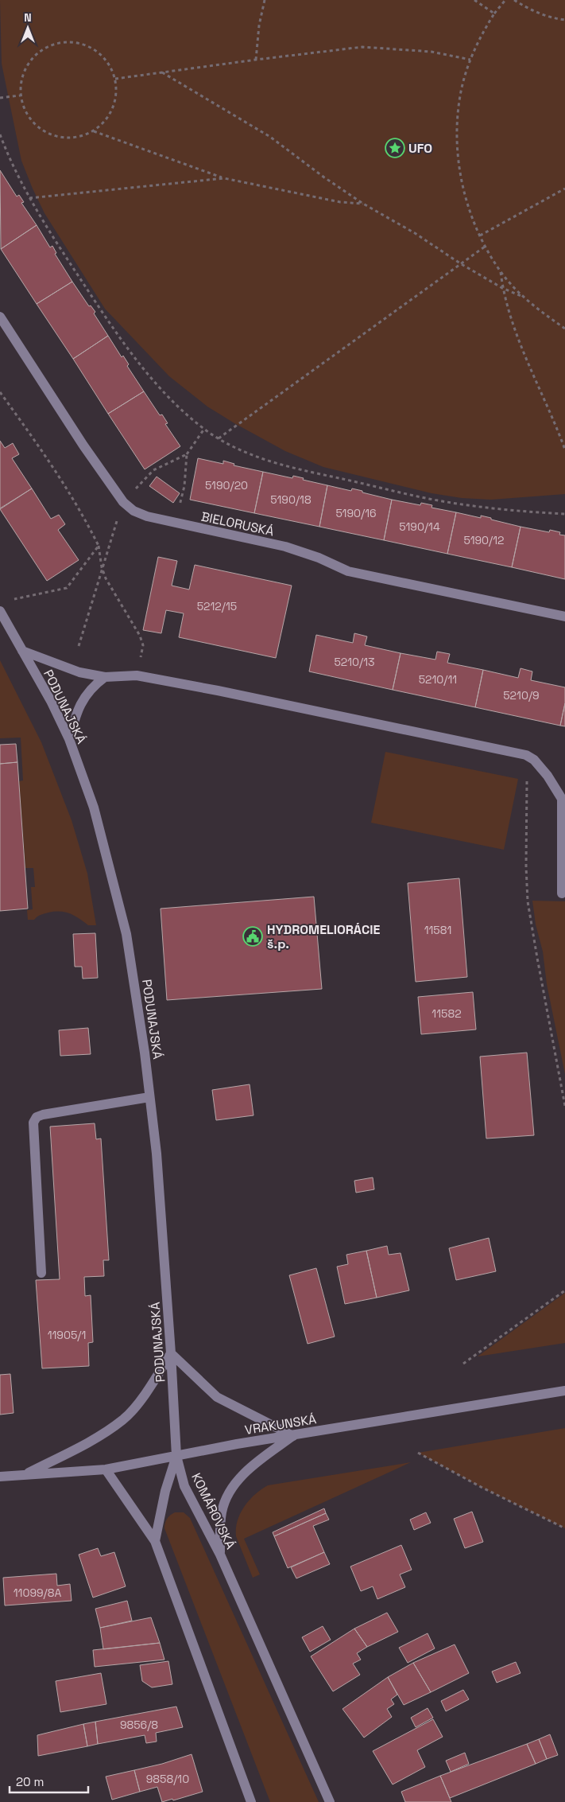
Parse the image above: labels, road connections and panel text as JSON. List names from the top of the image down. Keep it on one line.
{"streets":{"street":["BIELORUSKÁ","PODUNAJSKÁ","VRAKUNSKÁ","KOMÁROVSKÁ"]},"crossings":[["PODUNAJSKÁ","VRAKUNSKÁ"],["PODUNAJSKÁ","KOMÁROVSKÁ"],["VRAKUNSKÁ","KOMÁROVSKÁ"]],"places":{"place":["UFO"],"public building":["HYDROMELIORÁCIE š.p."]},"house_numbers":["5190/20","5190/18","5190/16","5190/14","5190/12","5212/15","5210/13","5210/11","5210/9","11581","11582","11905/1","11099/8A","9856/8","9858/10"],"scale_bar":"20 m","north":"top"}
